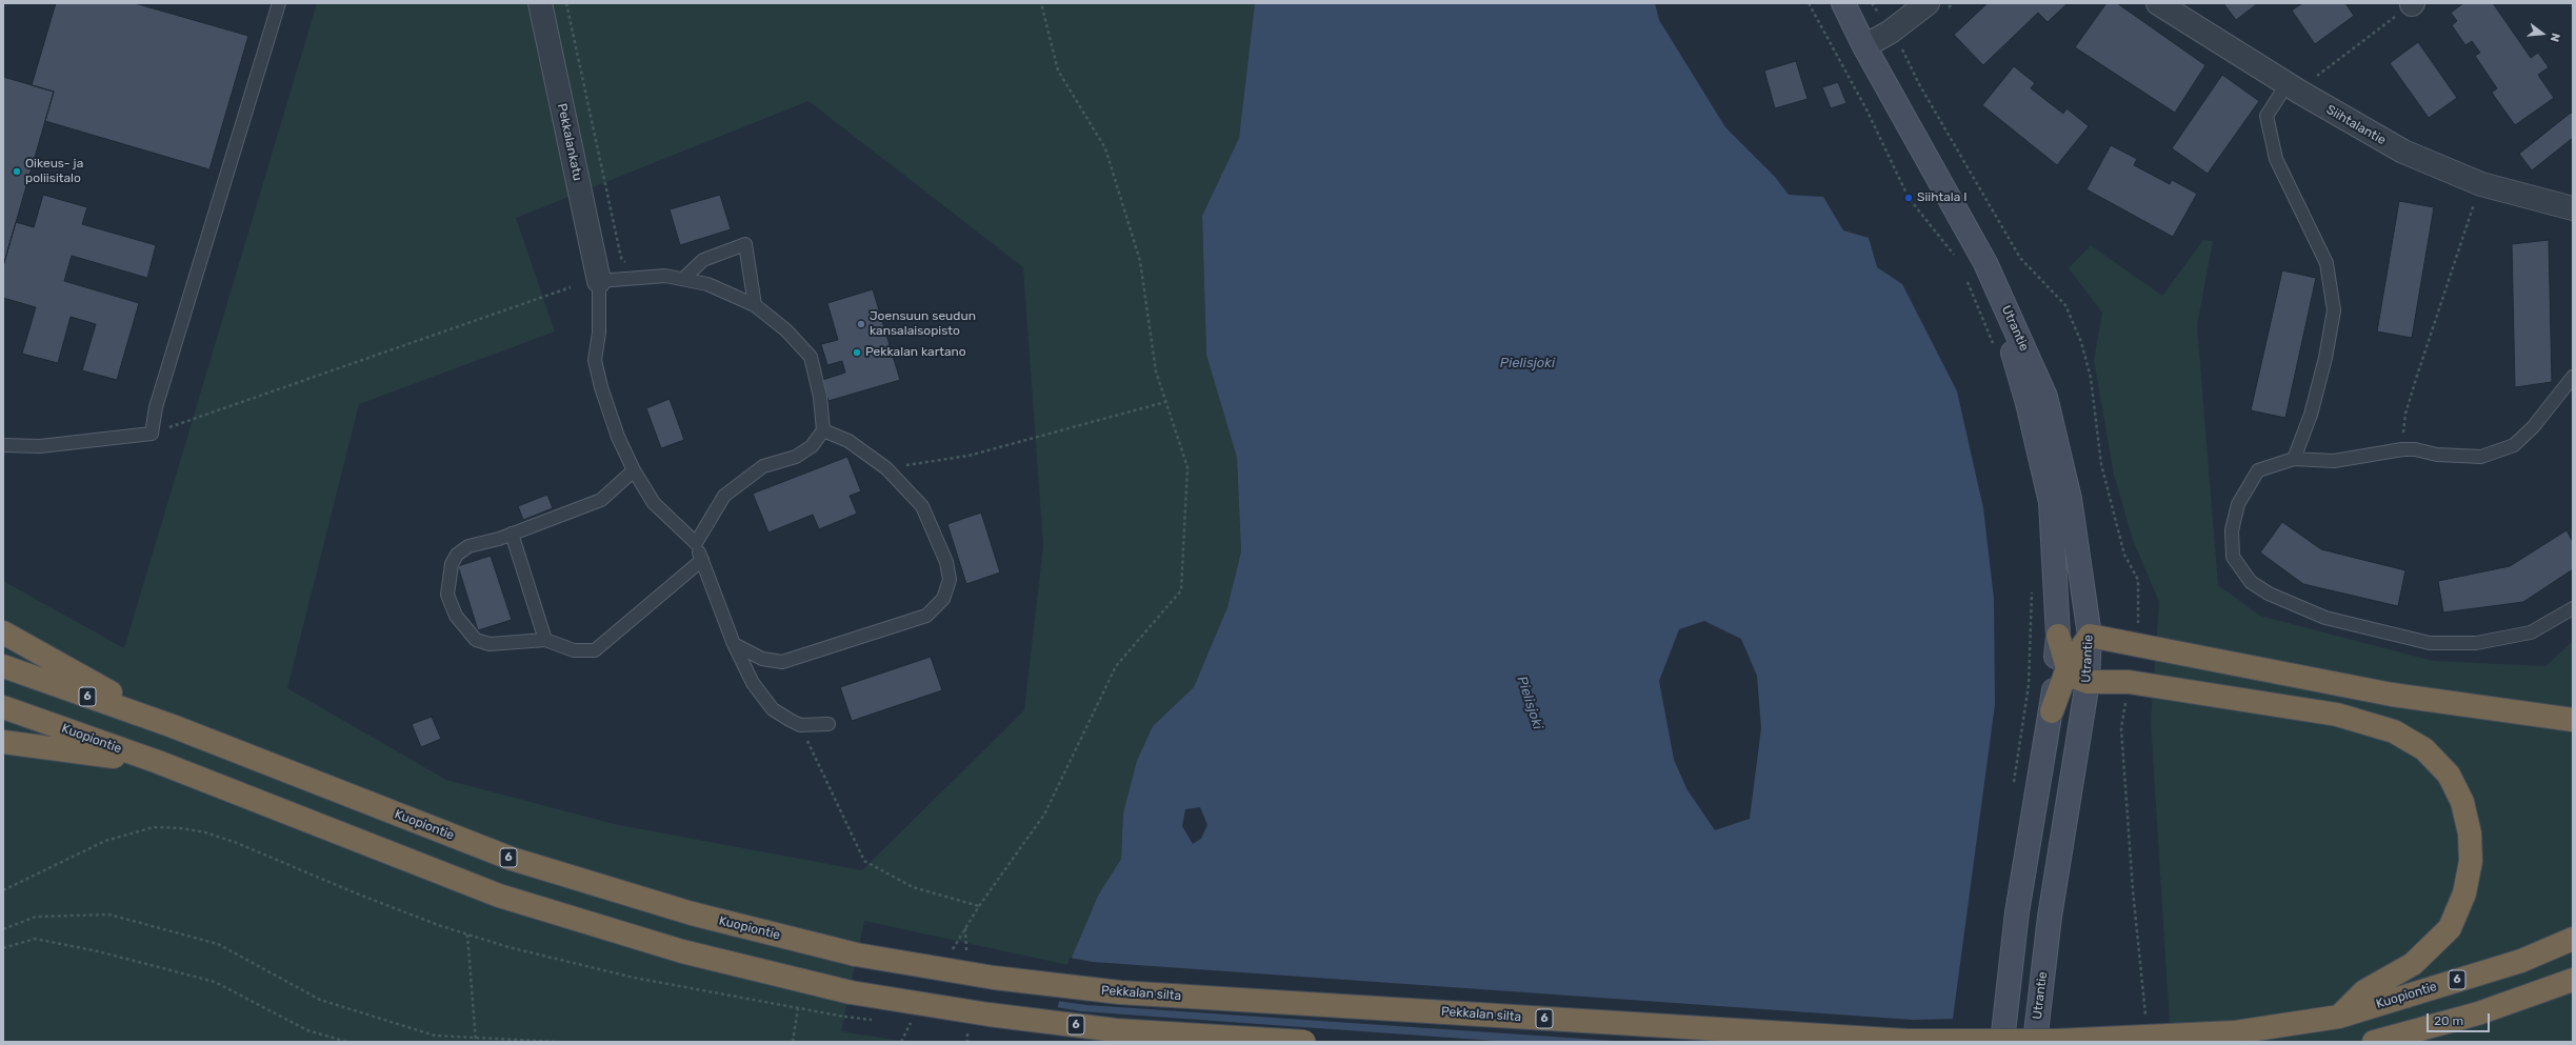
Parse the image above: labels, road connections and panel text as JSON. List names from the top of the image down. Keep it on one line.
{"streets":{"highway":["6","Kuopiontie","Pekkalan silta"],"main road":["Utrantie"],"street":["Siihtalantie","Pekkalankatu"]},"crossings":[["Kuopiontie","Pekkalan silta"]],"water":["Pielisjoki"],"places":["Oikeus- ja poliisitalo","Siihtala I","Joensuun seudun kansalaisopisto","Pekkalan kartano"],"scale_bar":"20 m","north":"right"}
